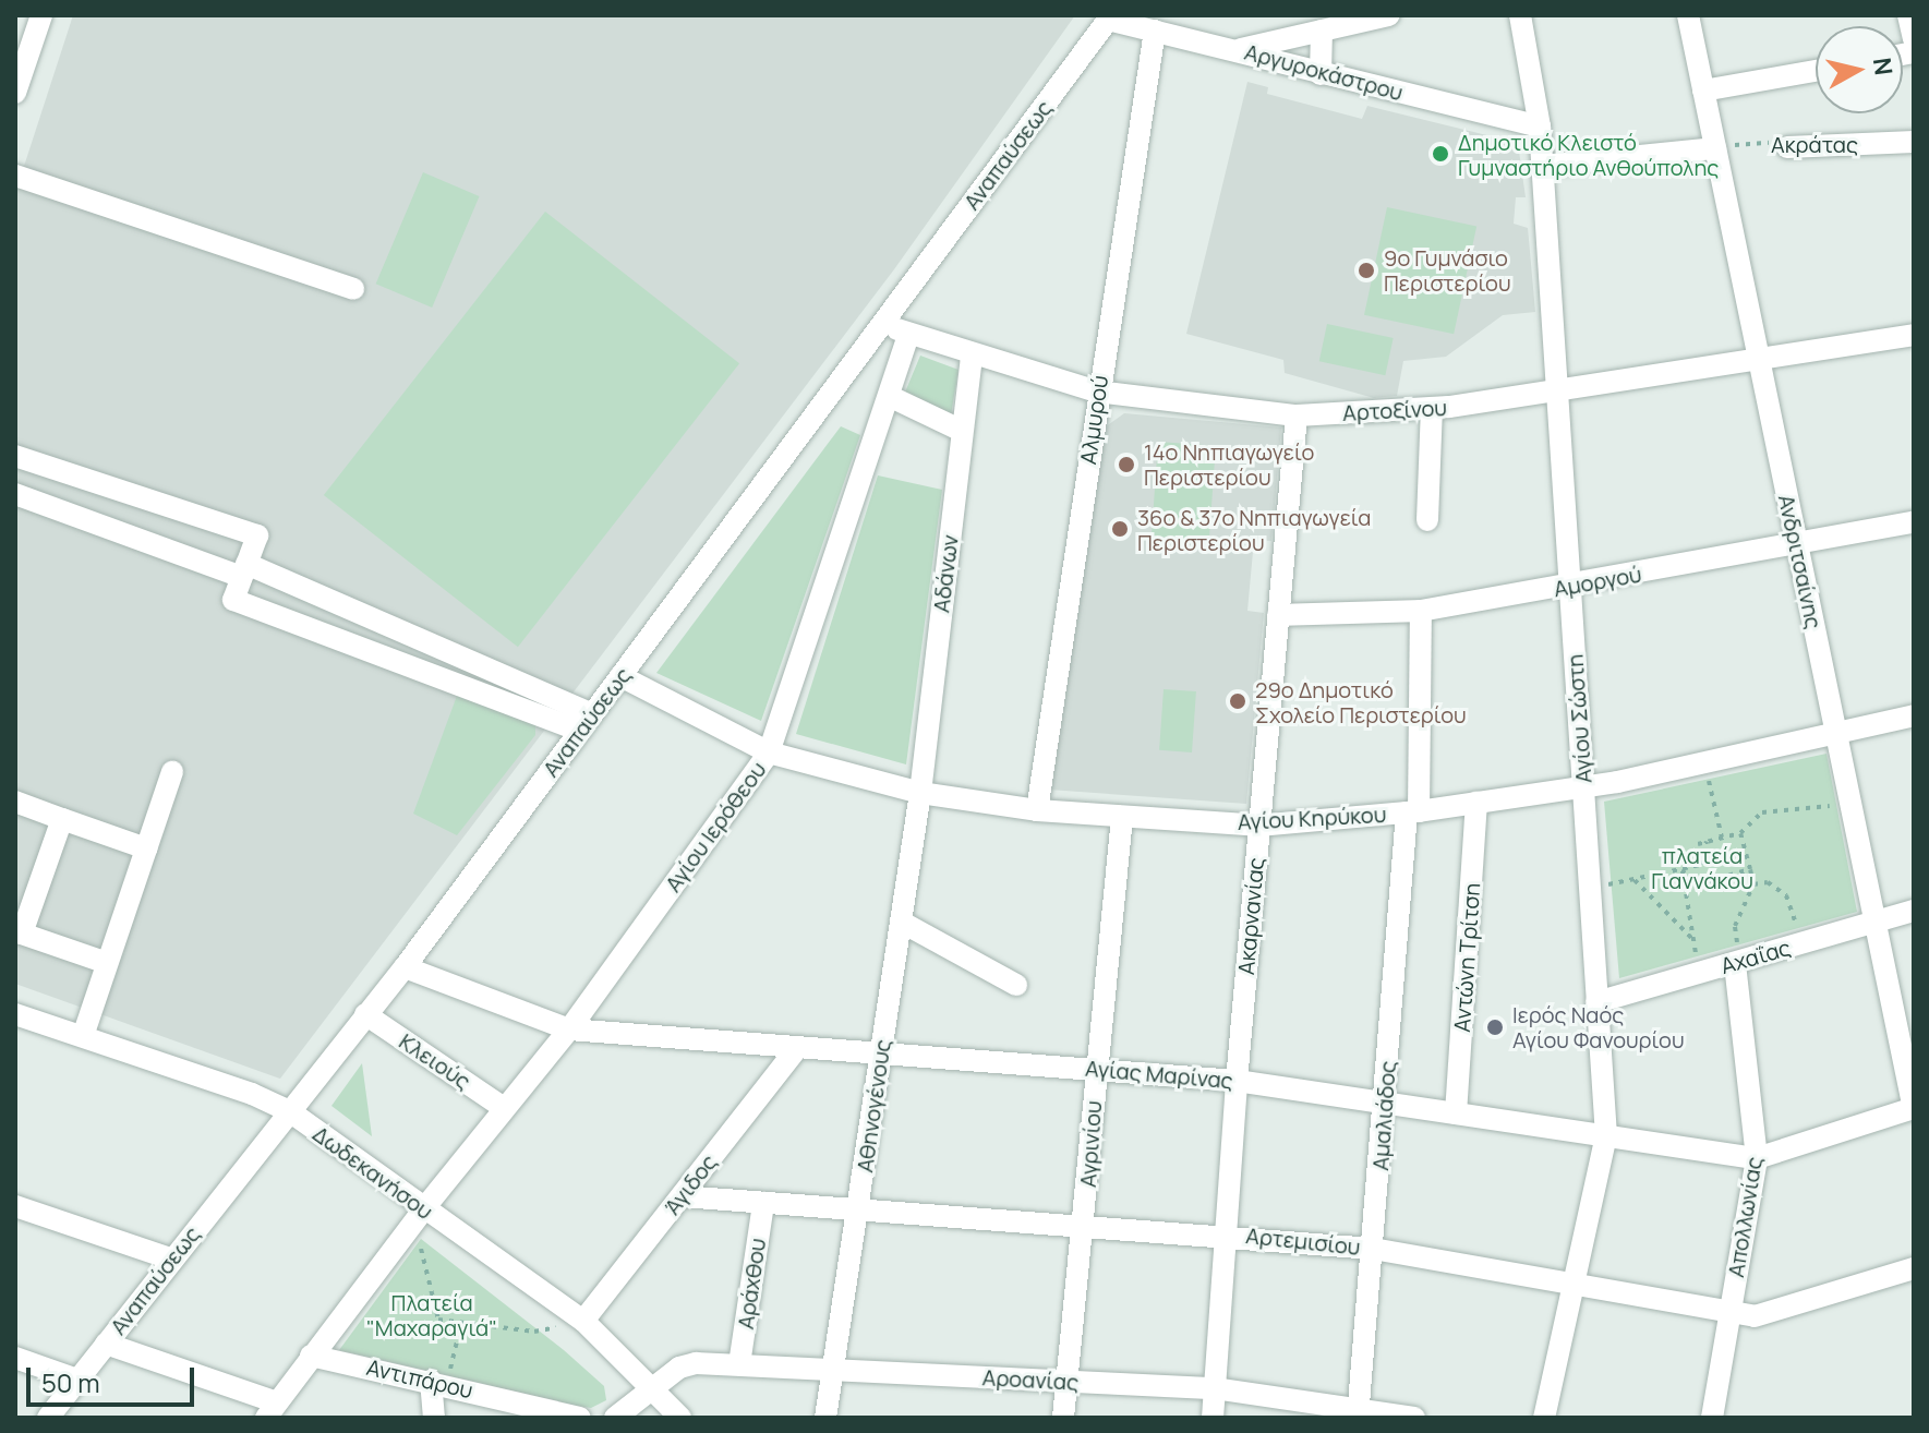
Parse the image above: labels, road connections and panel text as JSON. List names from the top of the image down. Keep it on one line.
{"streets":{"street":["Αργυροκάστρου","Ακράτας","Αναπαύσεως","Αρτοξίνου","Αλμυρού","Ανδριτσαίνης","Αδάνων","Αμοργού","Αγίου Σώστη","Αγίου Κηρύκου","Αγίου Ιερόθεου","Ακαρνανίας","Αχαΐας","Αντώνη Τρίτση","Κλειούς","Αγίας Μαρίνας","Αθηνογένους","Αμαλιάδος","Αγρινίου","Δωδεκανήσου","Άγιδος","Απολλωνίας","Αρτεμισίου","Αράχθου","Αντιπάρου","Αροανίας"]},"crossings":[["Αργυροκάστρου","Αναπαύσεως"],["Αργυροκάστρου","Αλμυρού"],["Αργυροκάστρου","Αγίου Σώστη"],["Ακράτας","Ανδριτσαίνης"],["Αναπαύσεως","Αρτοξίνου"],["Αναπαύσεως","Αγίου Κηρύκου"],["Αναπαύσεως","Κλειούς"],["Αναπαύσεως","Αγίας Μαρίνας"],["Αναπαύσεως","Δωδεκανήσου"],["Αρτοξίνου","Αλμυρού"],["Αρτοξίνου","Ανδριτσαίνης"],["Αρτοξίνου","Αδάνων"],["Αρτοξίνου","Αγίου Σώστη"],["Αρτοξίνου","Αγίου Ιερόθεου"],["Αρτοξίνου","Ακαρνανίας"],["Αλμυρού","Αγίου Κηρύκου"],["Ανδριτσαίνης","Αμοργού"],["Ανδριτσαίνης","Αγίου Κηρύκου"],["Ανδριτσαίνης","Αχαΐας"],["Ανδριτσαίνης","Αγίας Μαρίνας"],["Αδάνων","Αγίου Κηρύκου"],["Αδάνων","Αθηνογένους"],["Αμοργού","Αγίου Σώστη"],["Αμοργού","Ακαρνανίας"],["Αμοργού","Αμαλιάδος"],["Αγίου Σώστη","Αγίου Κηρύκου"],["Αγίου Σώστη","Αχαΐας"],["Αγίου Σώστη","Αγίας Μαρίνας"],["Αγίου Σώστη","Αρτεμισίου"],["Αγίου Κηρύκου","Αγίου Ιερόθεου"],["Αγίου Κηρύκου","Ακαρνανίας"],["Αγίου Κηρύκου","Αντώνη Τρίτση"],["Αγίου Κηρύκου","Αθηνογένους"],["Αγίου Κηρύκου","Αμαλιάδος"],["Αγίου Κηρύκου","Αγρινίου"],["Αγίου Ιερόθεου","Κλειούς"],["Αγίου Ιερόθεου","Αγίας Μαρίνας"],["Αγίου Ιερόθεου","Δωδεκανήσου"],["Αγίου Ιερόθεου","Αντιπάρου"],["Ακαρνανίας","Αγίας Μαρίνας"],["Ακαρνανίας","Αρτεμισίου"],["Ακαρνανίας","Αροανίας"],["Αχαΐας","Απολλωνίας"],["Αντώνη Τρίτση","Αγίας Μαρίνας"],["Αγίας Μαρίνας","Αθηνογένους"],["Αγίας Μαρίνας","Αμαλιάδος"],["Αγίας Μαρίνας","Αγρινίου"],["Αγίας Μαρίνας","Άγιδος"],["Αγίας Μαρίνας","Απολλωνίας"],["Αθηνογένους","Αρτεμισίου"],["Αθηνογένους","Αροανίας"],["Αμαλιάδος","Αρτεμισίου"],["Αμαλιάδος","Αροανίας"],["Αγρινίου","Αρτεμισίου"],["Αγρινίου","Αροανίας"],["Δωδεκανήσου","Άγιδος"],["Δωδεκανήσου","Αροανίας"],["Άγιδος","Αρτεμισίου"],["Απολλωνίας","Αρτεμισίου"],["Αρτεμισίου","Αράχθου"],["Αράχθου","Αροανίας"]],"parks":["πλατεία Γιαννάκου","Πλατεία \"Μαχαραγιά\""],"places":["Δημοτικό Κλειστό Γυμναστήριο Ανθούπολης","9ο Γυμνάσιο Περιστερίου","14ο Νηπιαγωγείο Περιστερίου","36ο & 37ο Νηπιαγωγεία Περιστερίου","29o Δημοτικό Σχολείο Περιστερίου","Ιερός Ναός Αγίου Φανουρίου"],"scale_bar":"50 m","north":"right"}
